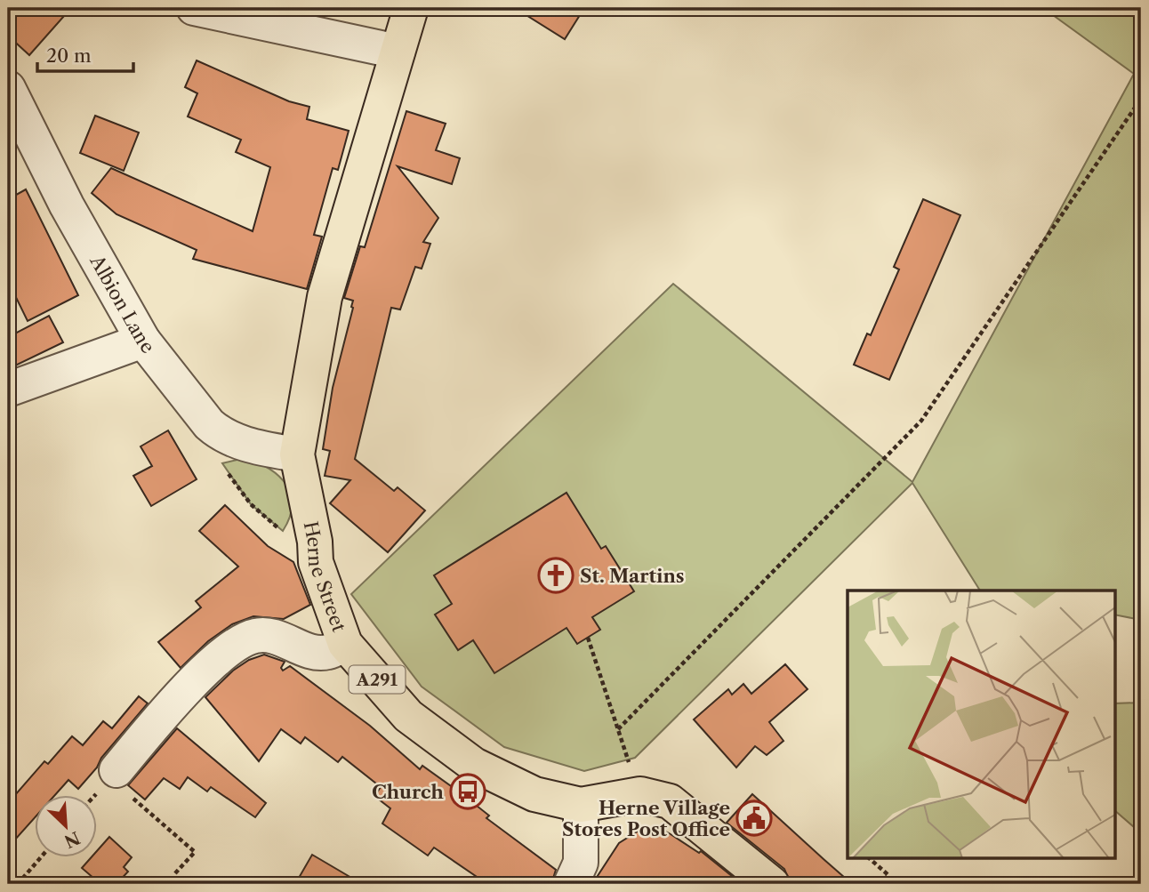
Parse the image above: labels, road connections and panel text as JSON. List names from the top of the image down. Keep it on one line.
{"streets":{"main road":["Herne Street","A291"],"street":["Albion Lane"]},"crossings":[["Albion Lane","Herne Street"]],"places":{"church":["St. Martins"],"bus stop":["Church"],"public building":["Herne Village Stores Post Office"]},"scale_bar":"20 m","north":"bottom right"}
